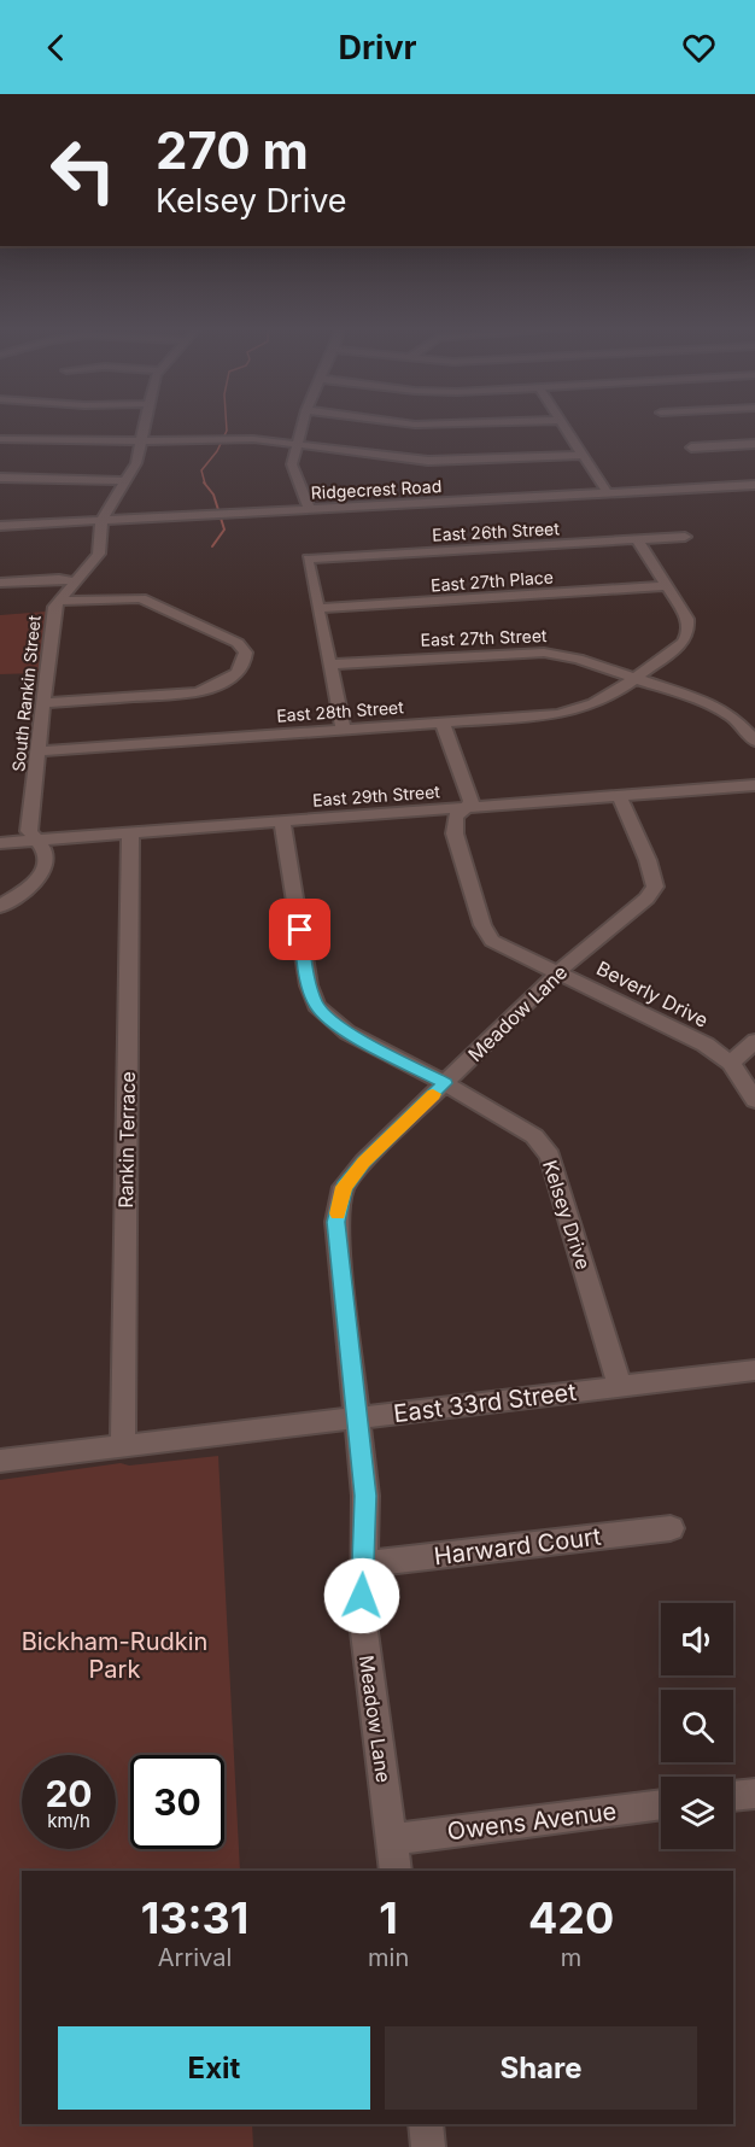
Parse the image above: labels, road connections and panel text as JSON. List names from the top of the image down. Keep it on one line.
{"streets":{"street":["Ridgecrest Road","East 26th Street","East 27th Place","East 27th Street","South Rankin Street","East 28th Street","East 29th Street","Beverly Drive","Meadow Lane","Rankin Terrace","Kelsey Drive","East 33rd Street","Harward Court","Owens Avenue"]},"crossings":[["Ridgecrest Road","South Rankin Street"],["East 26th Street","East 27th Place"],["East 27th Place","East 28th Street"],["East 27th Street","East 28th Street"],["South Rankin Street","East 28th Street"],["South Rankin Street","East 29th Street"],["East 28th Street","Beverly Drive"],["East 29th Street","Beverly Drive"],["East 29th Street","Meadow Lane"],["East 29th Street","Rankin Terrace"],["East 29th Street","Kelsey Drive"],["Beverly Drive","Meadow Lane"],["Meadow Lane","Kelsey Drive"],["Meadow Lane","East 33rd Street"],["Meadow Lane","Harward Court"],["Meadow Lane","Owens Avenue"],["Rankin Terrace","East 33rd Street"],["Kelsey Drive","East 33rd Street"]],"parks":["Bickham-Rudkin Park"],"page":{"header":"Drivr","turn":["270 m","Kelsey Drive"],"speed":"20 km/h","limit":"30","eta":["13:31","Arrival","1","min","420","m"],"buttons":["Exit","Share"]}}
